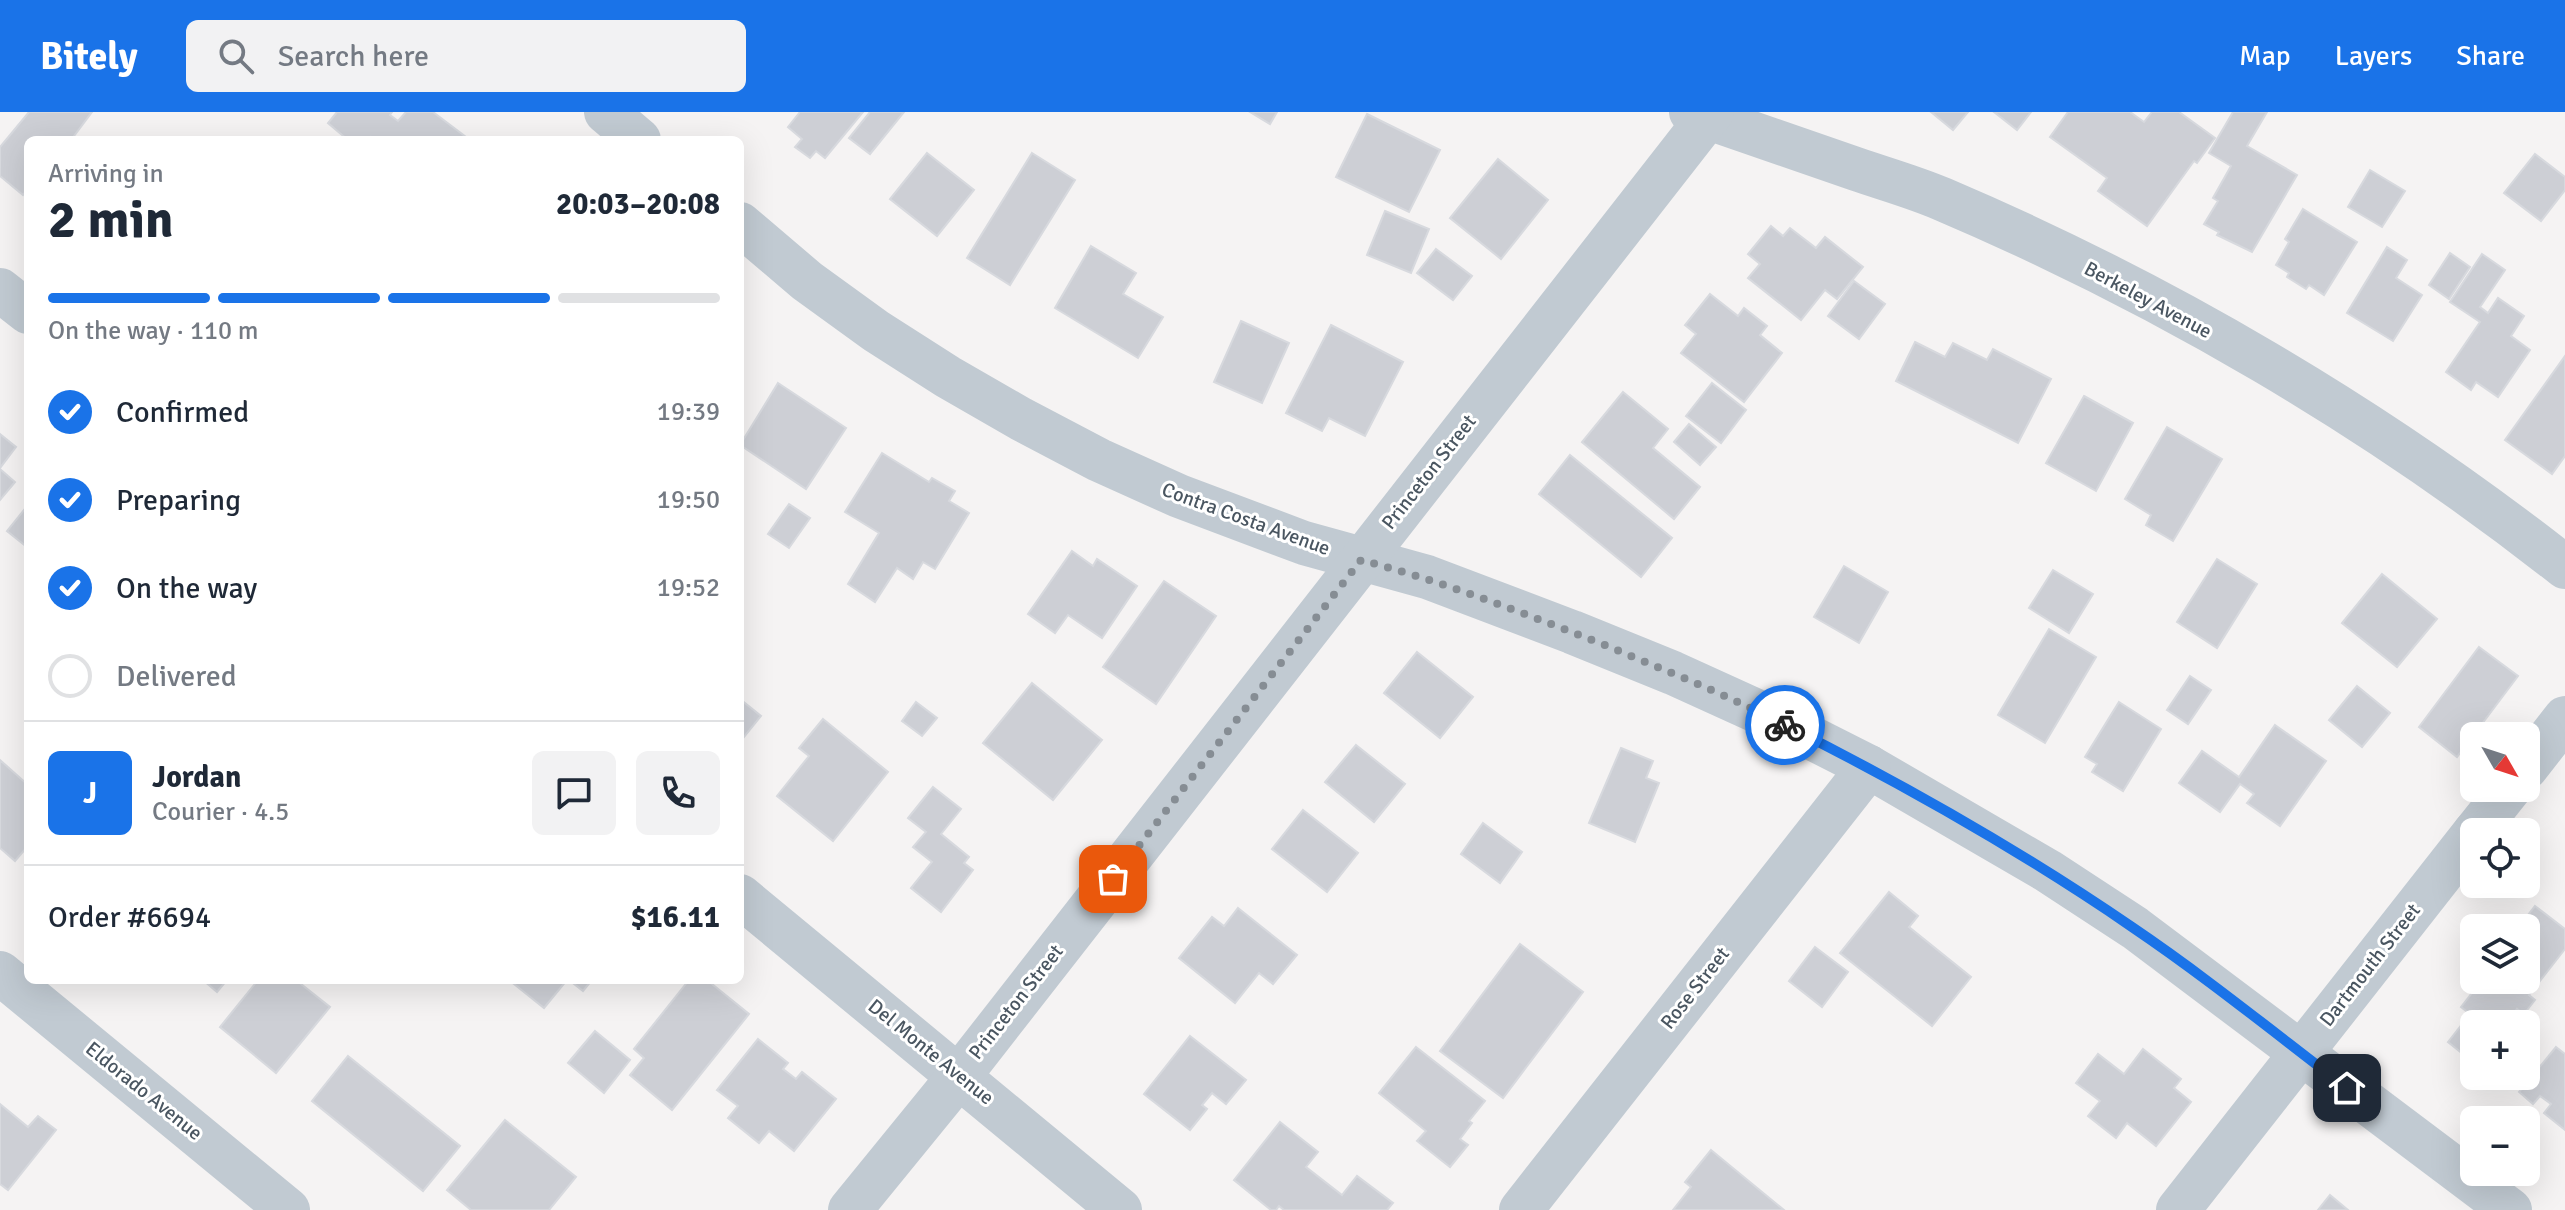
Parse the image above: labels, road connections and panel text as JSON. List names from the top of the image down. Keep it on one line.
{"streets":{"street":["Berkeley Avenue","Princeton Street","Contra Costa Avenue","Dartmouth Street","Rose Street","Del Monte Avenue","Eldorado Avenue"]},"crossings":[["Berkeley Avenue","Princeton Street"],["Princeton Street","Contra Costa Avenue"],["Princeton Street","Del Monte Avenue"],["Contra Costa Avenue","Dartmouth Street"],["Contra Costa Avenue","Rose Street"]],"north":"bottom right","page":{"header":"Bitely","search":"Search here","nav":["Map","Layers","Share"],"heading":["2 min","Arriving in","20:03–20:08"],"panel":["Jordan","Courier · 4.5","Order #6694","$16.11"],"bar":"On the way · 110 m","list":[["Confirmed","19:39"],["Preparing","19:50"],["On the way","19:52"],"Delivered"],"map_buttons":["+","−"],"round":"J"}}
